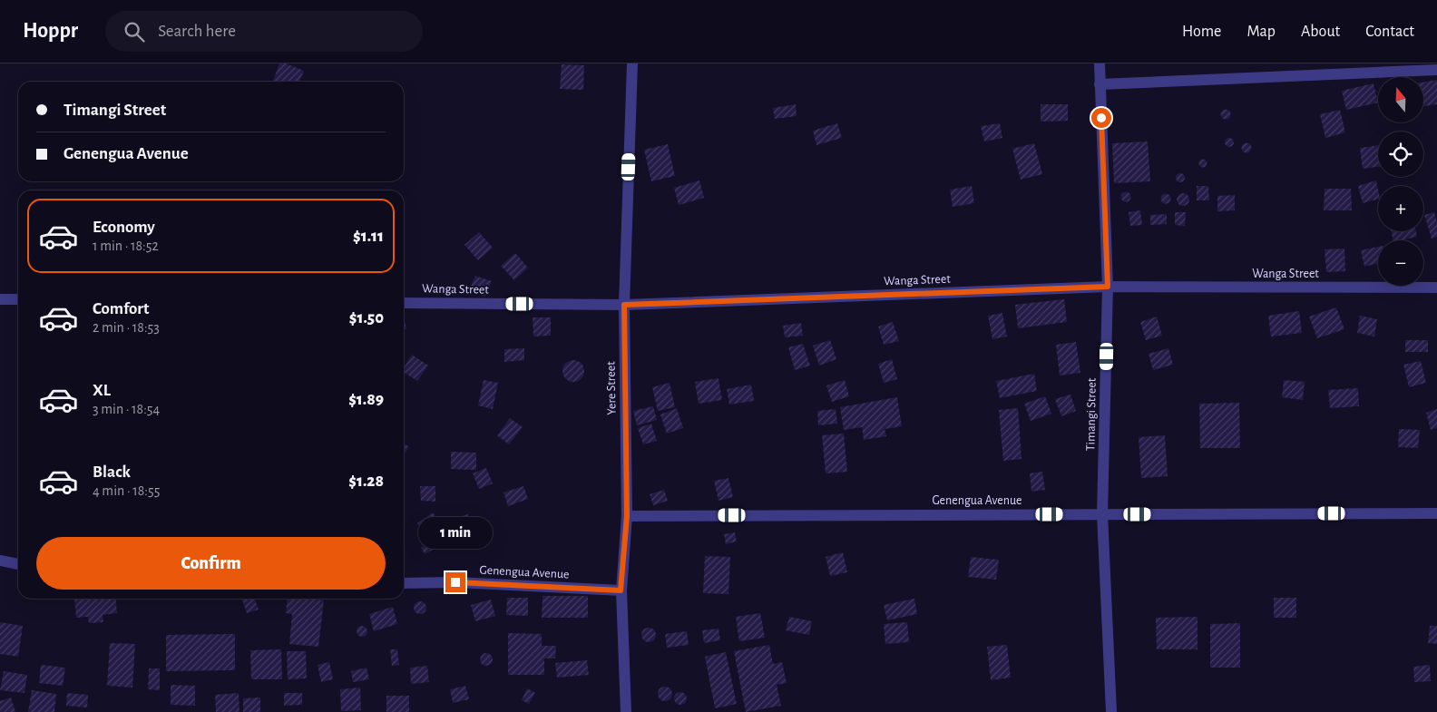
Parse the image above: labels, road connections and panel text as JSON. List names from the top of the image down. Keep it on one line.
{"streets":{"street":["Wanga Street","Yere Street","Timangi Street","Genengua Avenue"]},"crossings":[["Wanga Street","Yere Street"],["Wanga Street","Timangi Street"],["Yere Street","Genengua Avenue"],["Timangi Street","Genengua Avenue"]],"north":"top","page":{"header":"Hoppr","search":"Search here","nav":["Home","Map","About","Contact"],"map_buttons":["+","−"],"banner":["Timangi Street","Genengua Avenue"],"list":[{"name":"Economy","note":"1 min · 18:52","value":"$1.11"},{"name":"Comfort","note":"2 min · 18:53","value":"$1.50"},{"name":"XL","note":"3 min · 18:54","value":"$1.89"},{"name":"Black","note":"4 min · 18:55","value":"$1.28"}],"bubble":"1 min","buttons":"Confirm"}}
